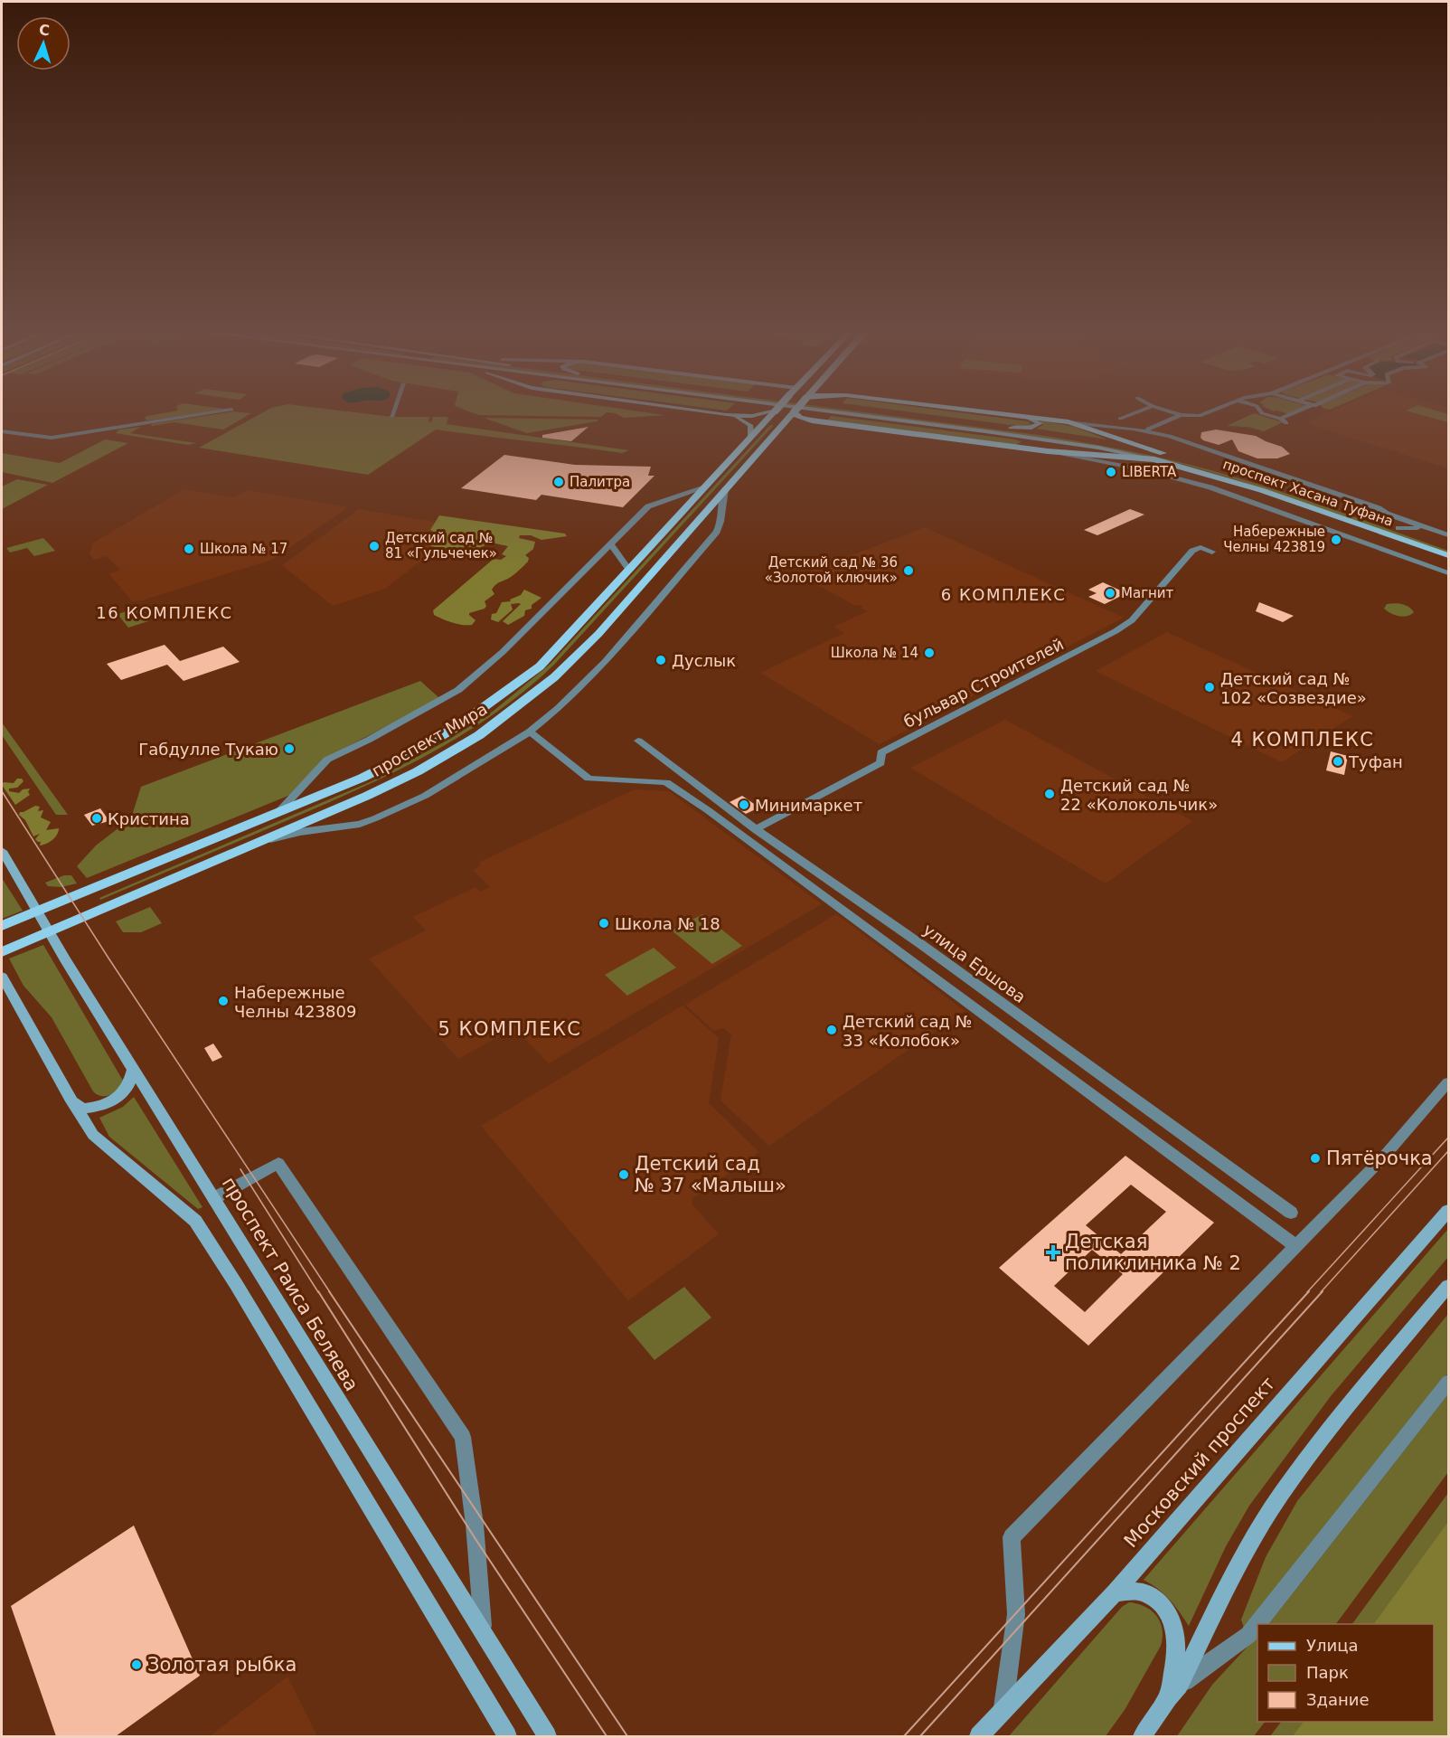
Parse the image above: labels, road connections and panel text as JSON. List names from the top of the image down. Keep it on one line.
{"streets":{"main road":["проспект Хасана Туфана","проспект Мира","проспект Раиса Беляева","Московский проспект"],"street":["бульвар Строителей","улица Ершова"]},"crossings":[["бульвар Строителей","улица Ершова"],["проспект Мира","проспект Раиса Беляева"]],"districts":["6 КОМПЛЕКС","16 КОМПЛЕКС","4 КОМПЛЕКС","5 КОМПЛЕКС"],"places":{"other":["LIBERTA","Палитра","Набережные Челны 423819","Детский сад № 81 «Гульчечек»","Школа № 17","Детский сад № 36 «Золотой ключик»","Магнит","Школа № 14","Дуслык","Детский сад № 102 «Созвездие»","Габдулле Тукаю","Туфан","Детский сад № 22 «Колокольчик»","Минимаркет","Кристина","Школа № 18","Набережные Челны 423809","Детский сад № 33 «Колобок»","Пятёрочка","Детский сад № 37 «Малыш»","Золотая рыбка"],"health":["Детская поликлиника № 2"]},"legend":["Улица","Парк","Здание"],"north":"top"}
